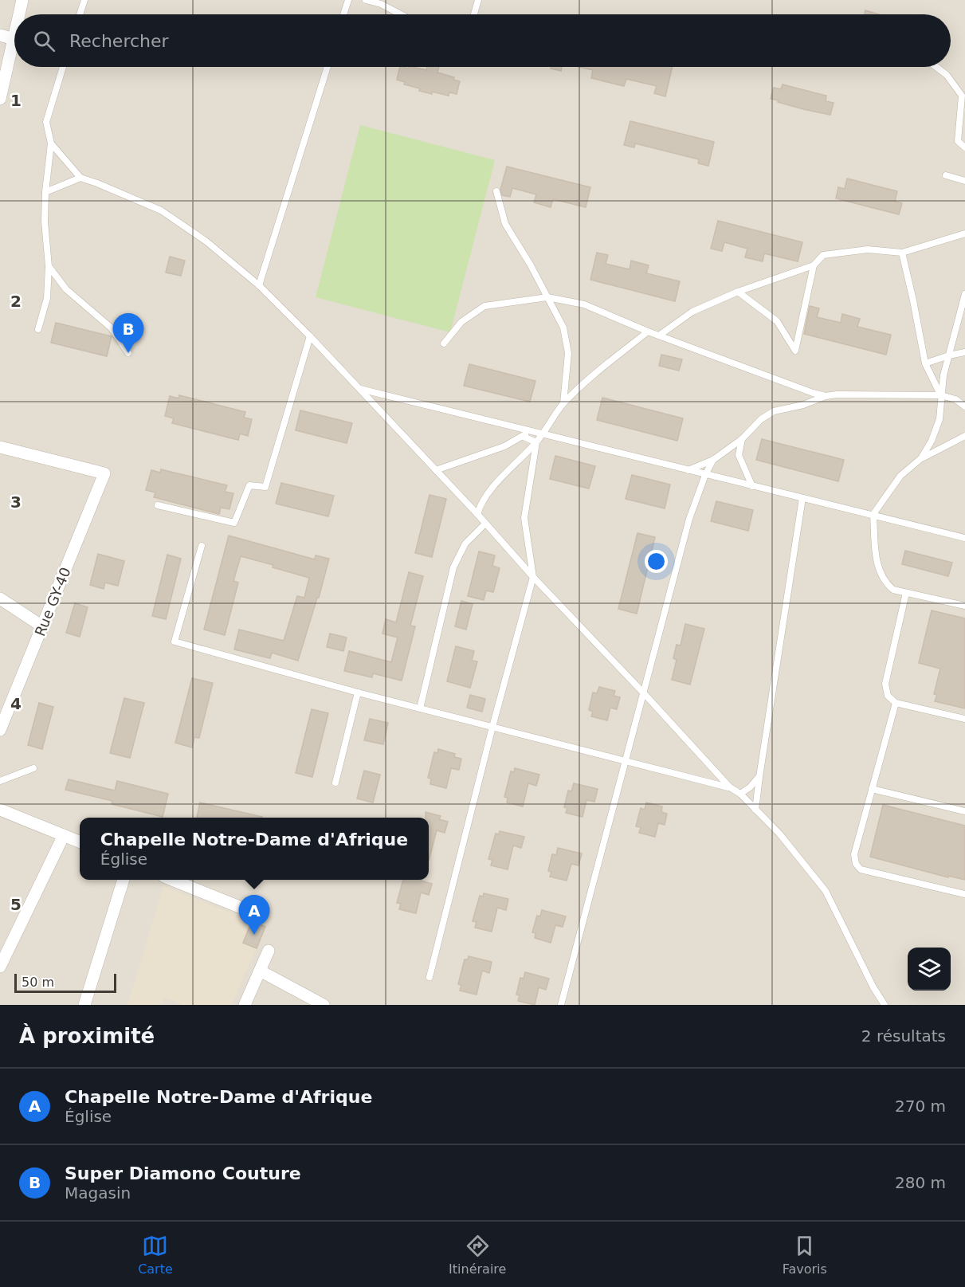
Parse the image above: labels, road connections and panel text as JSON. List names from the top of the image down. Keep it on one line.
{"streets":{"street":["Rue GY-40"]},"scale_bar":"50 m","page":{"search":"Rechercher","pins":["B","A"],"popup":["Chapelle Notre-Dame d'Afrique","Église"],"scale":"50 m","heading":["À proximité","2 résultats"],"list":[{"mark":"A","name":"Chapelle Notre-Dame d'Afrique","note":"Église","value":"270 m"},{"mark":"B","name":"Super Diamono Couture","note":"Magasin","value":"280 m"}],"nav":["Carte","Itinéraire","Favoris"]},"grid":{"rows":["1","2","3","4","5"]}}
